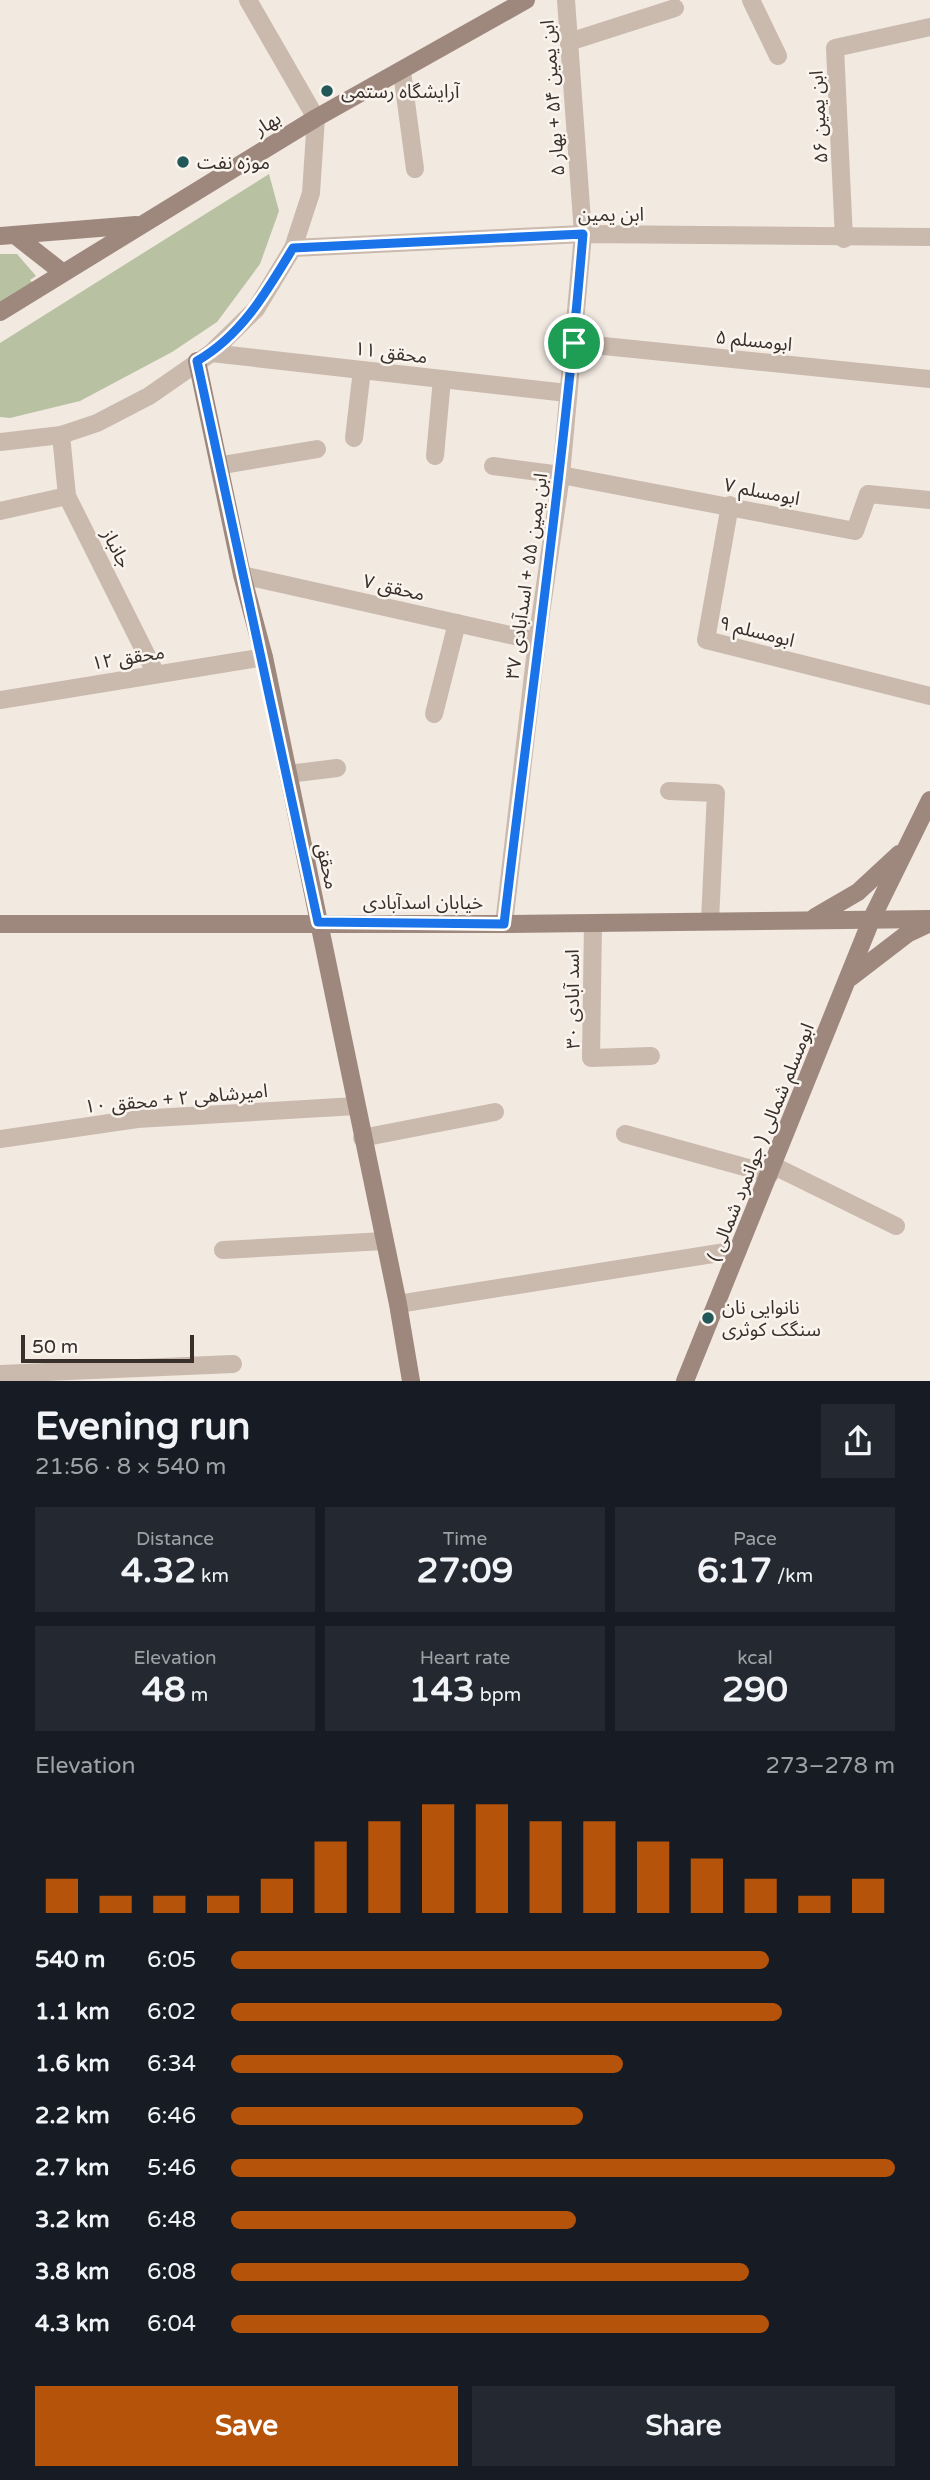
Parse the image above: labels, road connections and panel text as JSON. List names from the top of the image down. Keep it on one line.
{"streets":{"main road":["بهار","محقق","خیابان اسدآبادی","ابومسلم شمالی ( جوانمرد شمالی )"],"street":["ابن یمین ۵۴ + بهار ۵","ابن یمین ۵۶","ابن یمین","ابومسلم ۵","محقق ۱۱","ابومسلم ۷","جانباز","ابن یمین ۵۵ + اسدآبادی ۳۷","محقق ۷","ابومسلم ۹","محقق ۱۲","اسد آبادی ۳۰","امیرشاهی ۲ + محقق ۱۰"]},"crossings":[["ابن یمین ۵۴ + بهار ۵","ابن یمین"],["ابن یمین ۵۴ + بهار ۵","ابن یمین ۵۵ + اسدآبادی ۳۷"],["ابن یمین ۵۶","ابن یمین"],["ابن یمین","ابن یمین ۵۵ + اسدآبادی ۳۷"],["ابومسلم ۵","ابن یمین ۵۵ + اسدآبادی ۳۷"],["محقق ۱۱","ابن یمین ۵۵ + اسدآبادی ۳۷"],["محقق ۱۱","محقق"],["ابومسلم ۷","ابن یمین ۵۵ + اسدآبادی ۳۷"],["ابومسلم ۷","ابومسلم ۹"],["جانباز","محقق ۱۲"],["ابن یمین ۵۵ + اسدآبادی ۳۷","محقق ۷"],["ابن یمین ۵۵ + اسدآبادی ۳۷","خیابان اسدآبادی"],["محقق ۷","محقق"],["محقق ۱۲","محقق"],["محقق","خیابان اسدآبادی"],["محقق","امیرشاهی ۲ + محقق ۱۰"],["خیابان اسدآبادی","اسد آبادی ۳۰"],["خیابان اسدآبادی","ابومسلم شمالی ( جوانمرد شمالی )"]],"places":["آرایشگاه رستمی","موزه نفت","نانوایی نان سنگک کوثری"],"scale_bar":"50 m","page":{"scale":"50 m","heading":["Evening run","21:56 · 8 × 540 m"],"stats":[["Distance","4.32 km"],["Time","27:09"],["Pace","6:17 /km"],["Elevation","48 m"],["Heart rate","143 bpm"],["kcal","290"]],"chart":["Elevation","273–278 m"],"list":[{"name":"540 m","note":"6:05"},{"name":"1.1 km","note":"6:02"},{"name":"1.6 km","note":"6:34"},{"name":"2.2 km","note":"6:46"},{"name":"2.7 km","note":"5:46"},{"name":"3.2 km","note":"6:48"},{"name":"3.8 km","note":"6:08"},{"name":"4.3 km","note":"6:04"}],"buttons":["Save","Share"]}}
